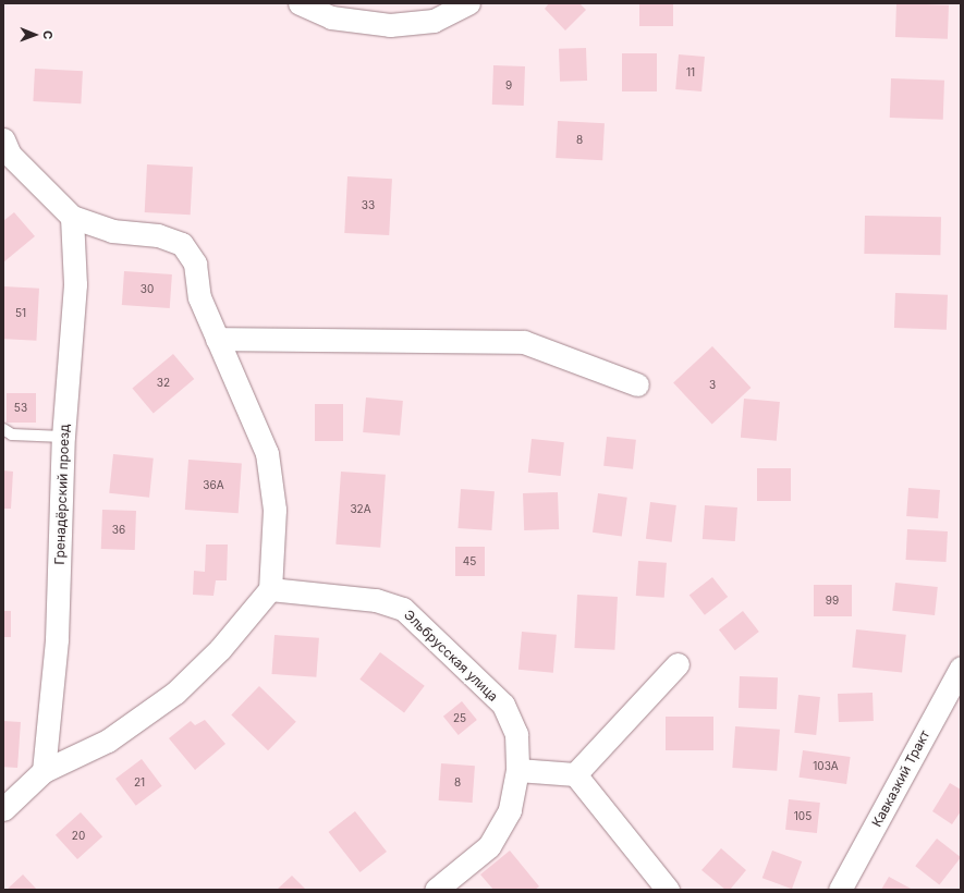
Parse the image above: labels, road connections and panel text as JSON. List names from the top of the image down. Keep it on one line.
{"streets":{"street":["Гренадёрский проезд","Эльбрусская улица","Кавказкий Тракт"]},"house_numbers":["11","9","8","33","30","51","32","3","53","36А","32А","36","45","99","25","103А","21","8","105","20"],"north":"right"}
